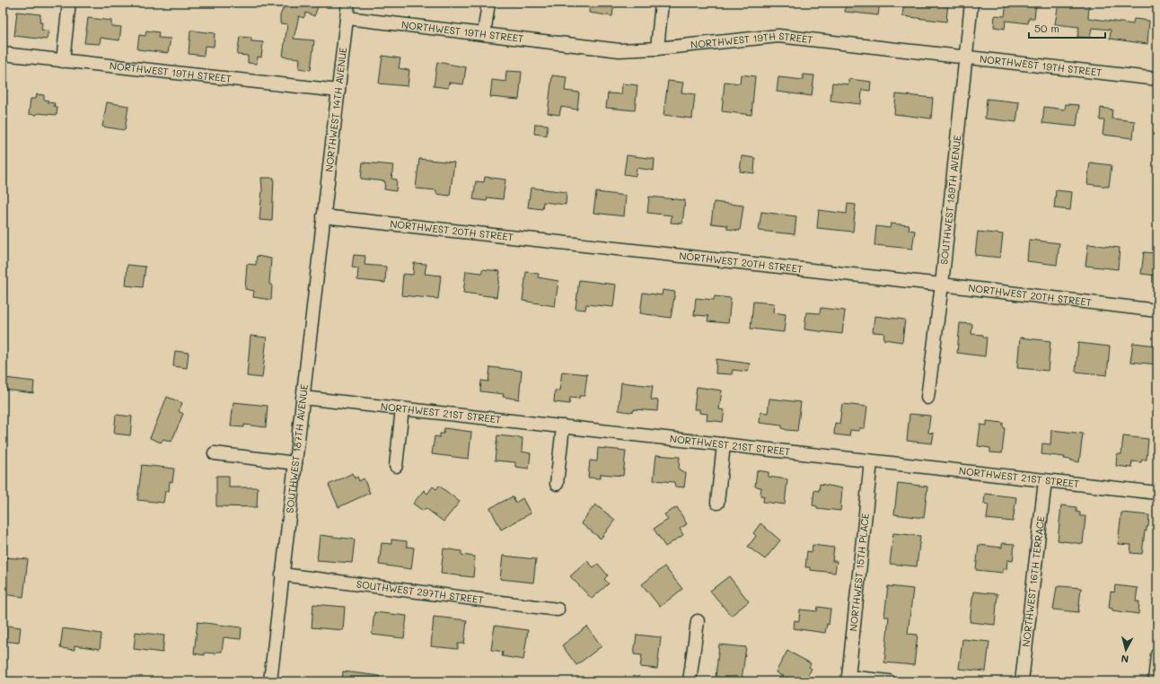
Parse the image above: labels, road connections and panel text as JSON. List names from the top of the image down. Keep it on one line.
{"streets":{"street":["NORTHWEST 19TH STREET","NORTHWEST 14TH AVENUE","SOUTHWEST 189TH AVENUE","NORTHWEST 20TH STREET","NORTHWEST 21ST STREET","SOUTHWEST 187TH AVENUE","NORTHWEST 15TH PLACE","NORTHWEST 16TH TERRACE","SOUTHWEST 297TH STREET"]},"crossings":[["NORTHWEST 19TH STREET","NORTHWEST 14TH AVENUE"],["NORTHWEST 19TH STREET","SOUTHWEST 189TH AVENUE"],["NORTHWEST 14TH AVENUE","NORTHWEST 20TH STREET"],["NORTHWEST 14TH AVENUE","SOUTHWEST 187TH AVENUE"],["SOUTHWEST 189TH AVENUE","NORTHWEST 20TH STREET"],["NORTHWEST 20TH STREET","SOUTHWEST 187TH AVENUE"],["NORTHWEST 21ST STREET","SOUTHWEST 187TH AVENUE"],["NORTHWEST 21ST STREET","NORTHWEST 15TH PLACE"],["NORTHWEST 21ST STREET","NORTHWEST 16TH TERRACE"],["SOUTHWEST 187TH AVENUE","SOUTHWEST 297TH STREET"]],"scale_bar":"50 m","north":"bottom"}
